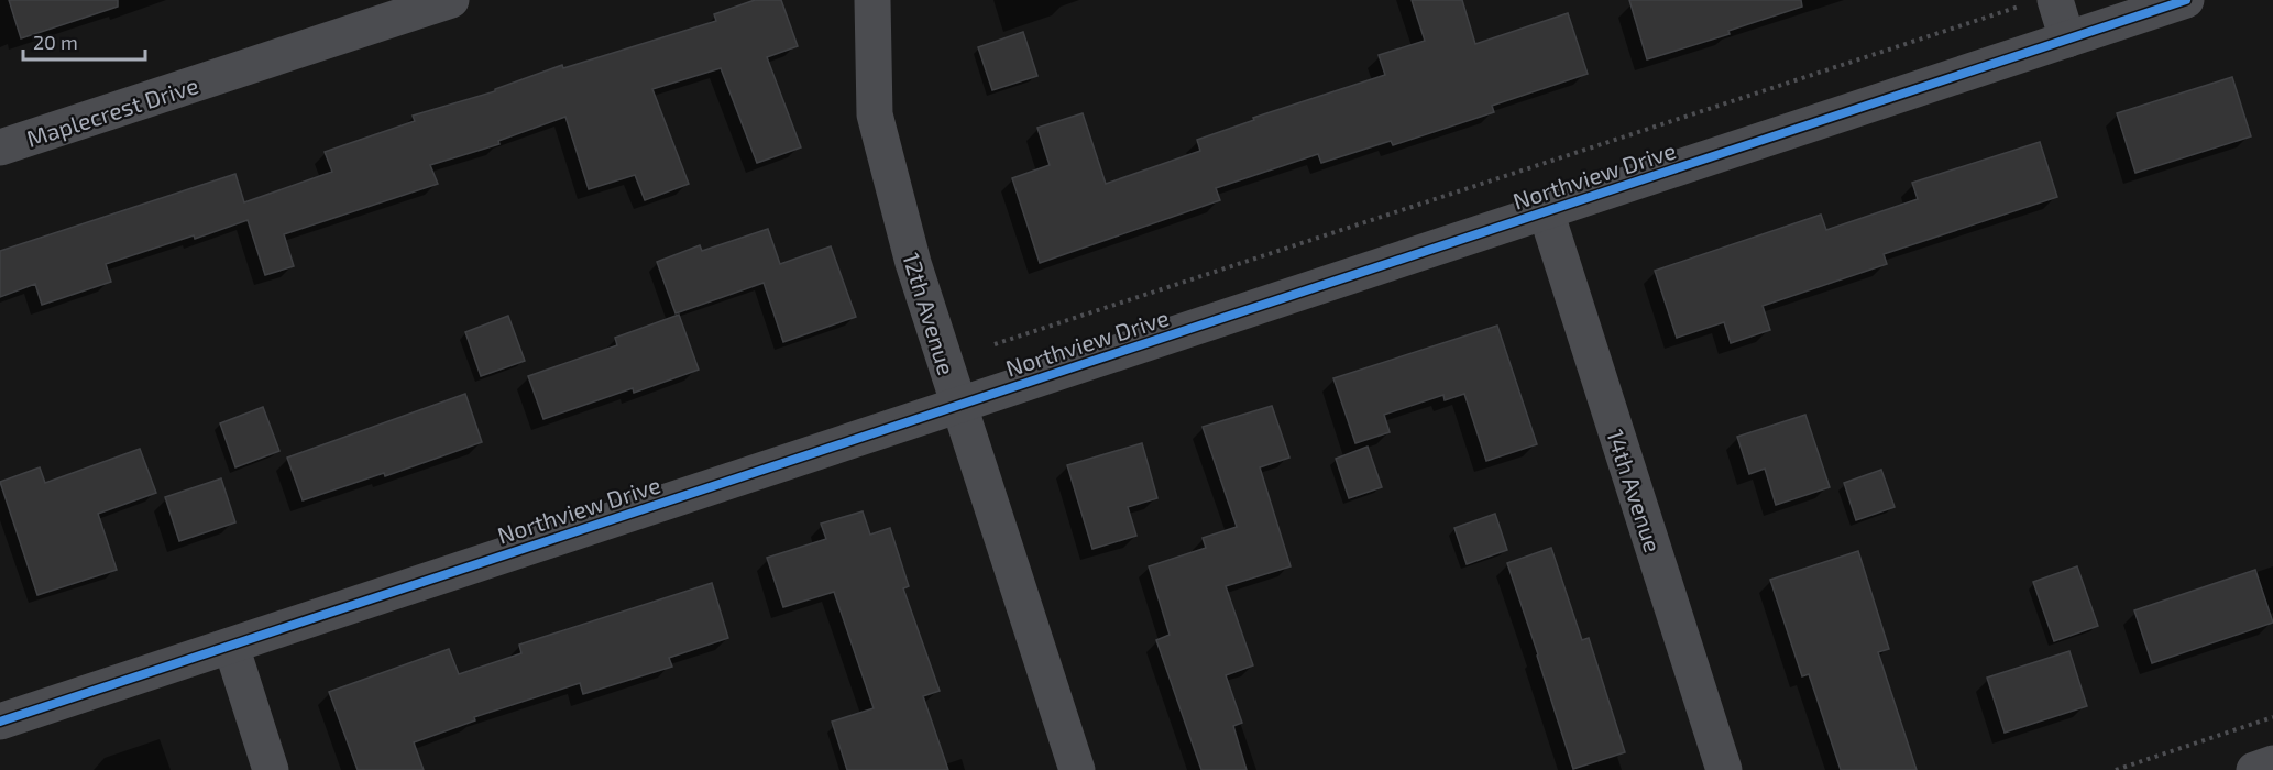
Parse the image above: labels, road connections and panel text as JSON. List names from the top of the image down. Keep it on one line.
{"streets":{"street":["Maplecrest Drive","Northview Drive","12th Avenue","14th Avenue"]},"crossings":[["Northview Drive","12th Avenue"],["Northview Drive","14th Avenue"]],"scale_bar":"20 m"}
